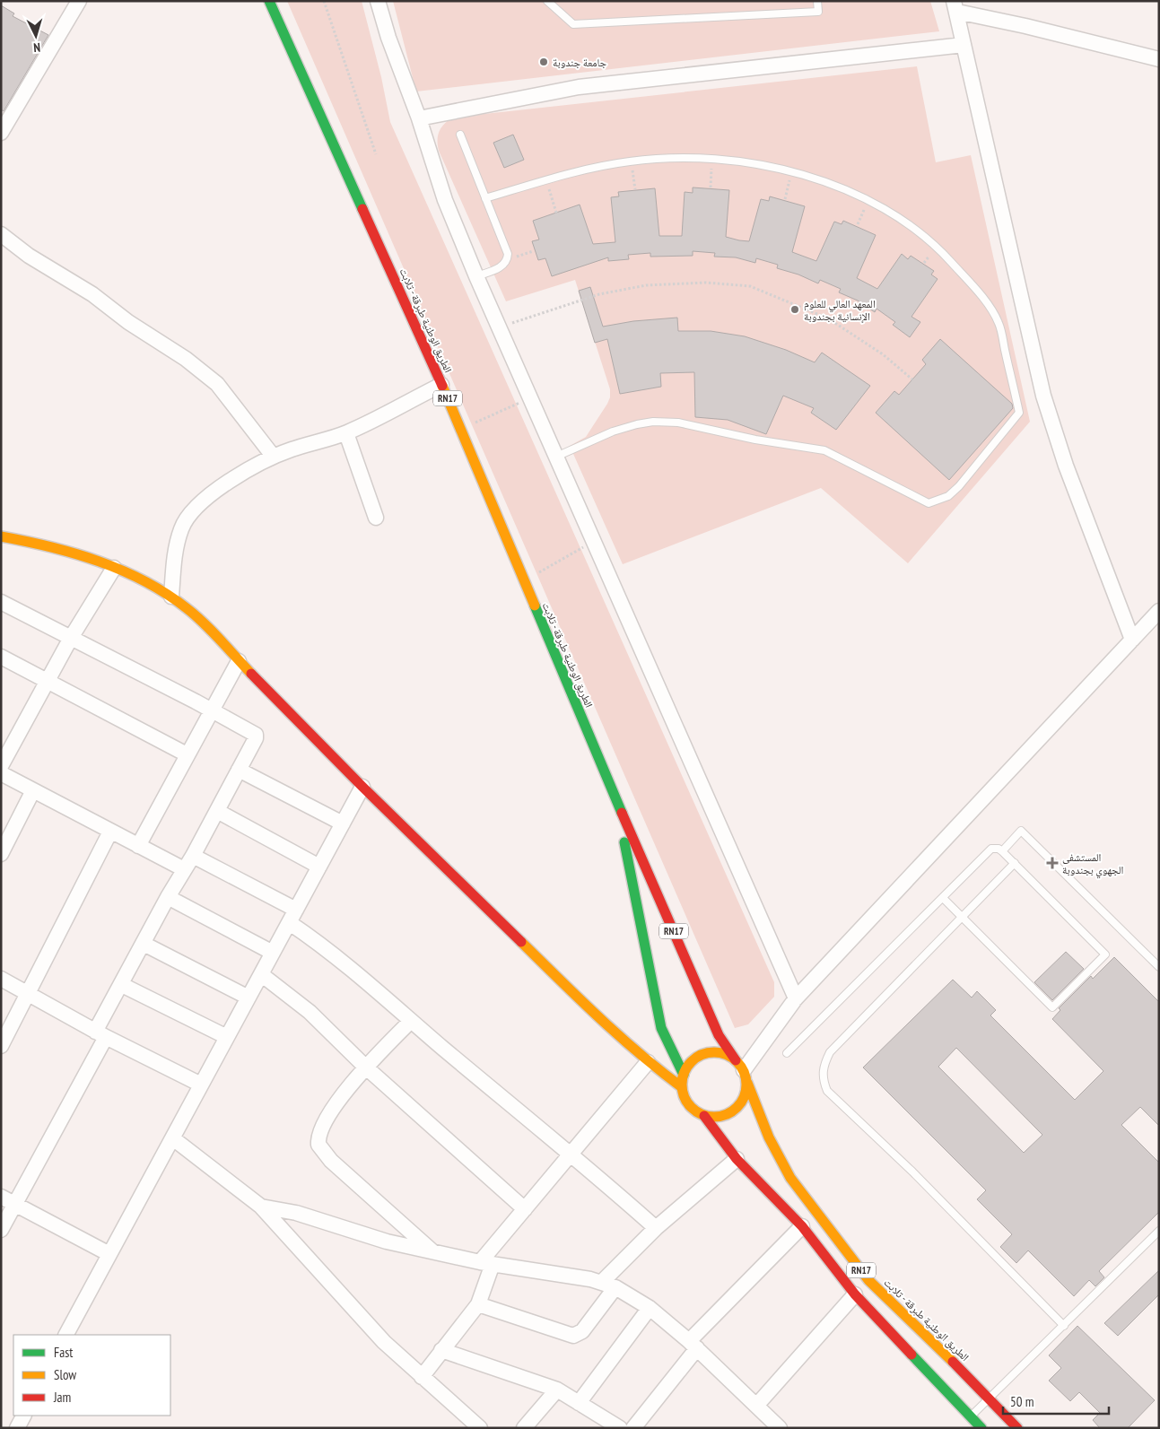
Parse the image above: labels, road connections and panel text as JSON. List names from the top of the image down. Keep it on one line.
{"streets":{"main road":["الطريق الوطنية طبرقة - تلابت","RN17"]},"crossings":[["الطريق الوطنية طبرقة - تلابت","RN17"]],"places":{"other":["جامعة جندوبة","المعهد العالي للعلوم الإنسانية بجندوبة"],"health":["المستشفى الجهوي بجندوبة"]},"legend":["Fast","Slow","Jam"],"scale_bar":"50 m","north":"bottom"}
